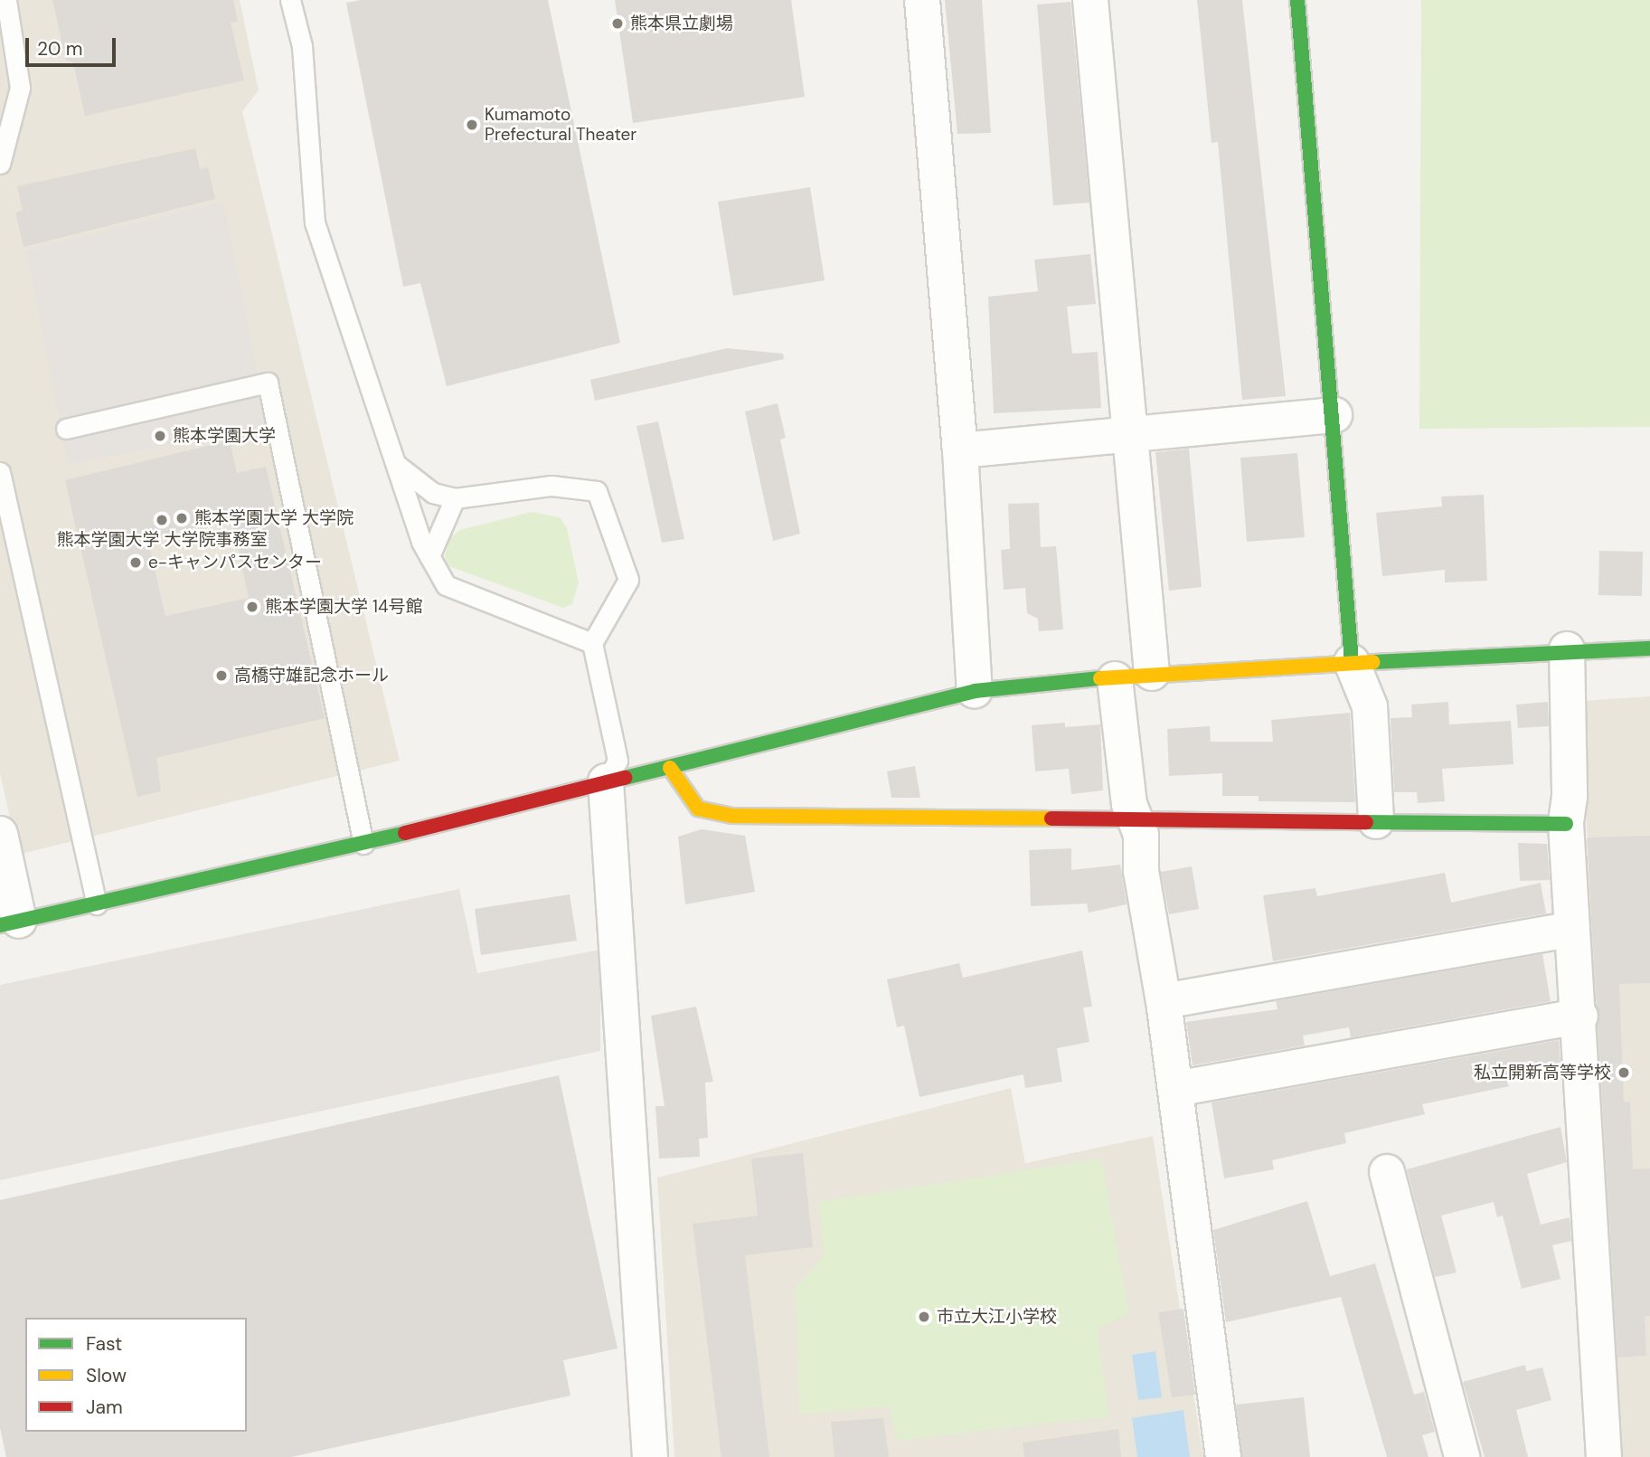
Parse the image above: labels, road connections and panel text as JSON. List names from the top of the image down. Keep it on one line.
{"places":["熊本県立劇場","Kumamoto Prefectural Theater","熊本学園大学","熊本学園大学 大学院","熊本学園大学 大学院事務室","e-キャンパスセンター","熊本学園大学 14号館","高橋守雄記念ホール","私立開新高等学校","市立大江小学校"],"legend":["Fast","Slow","Jam"],"scale_bar":"20 m"}
